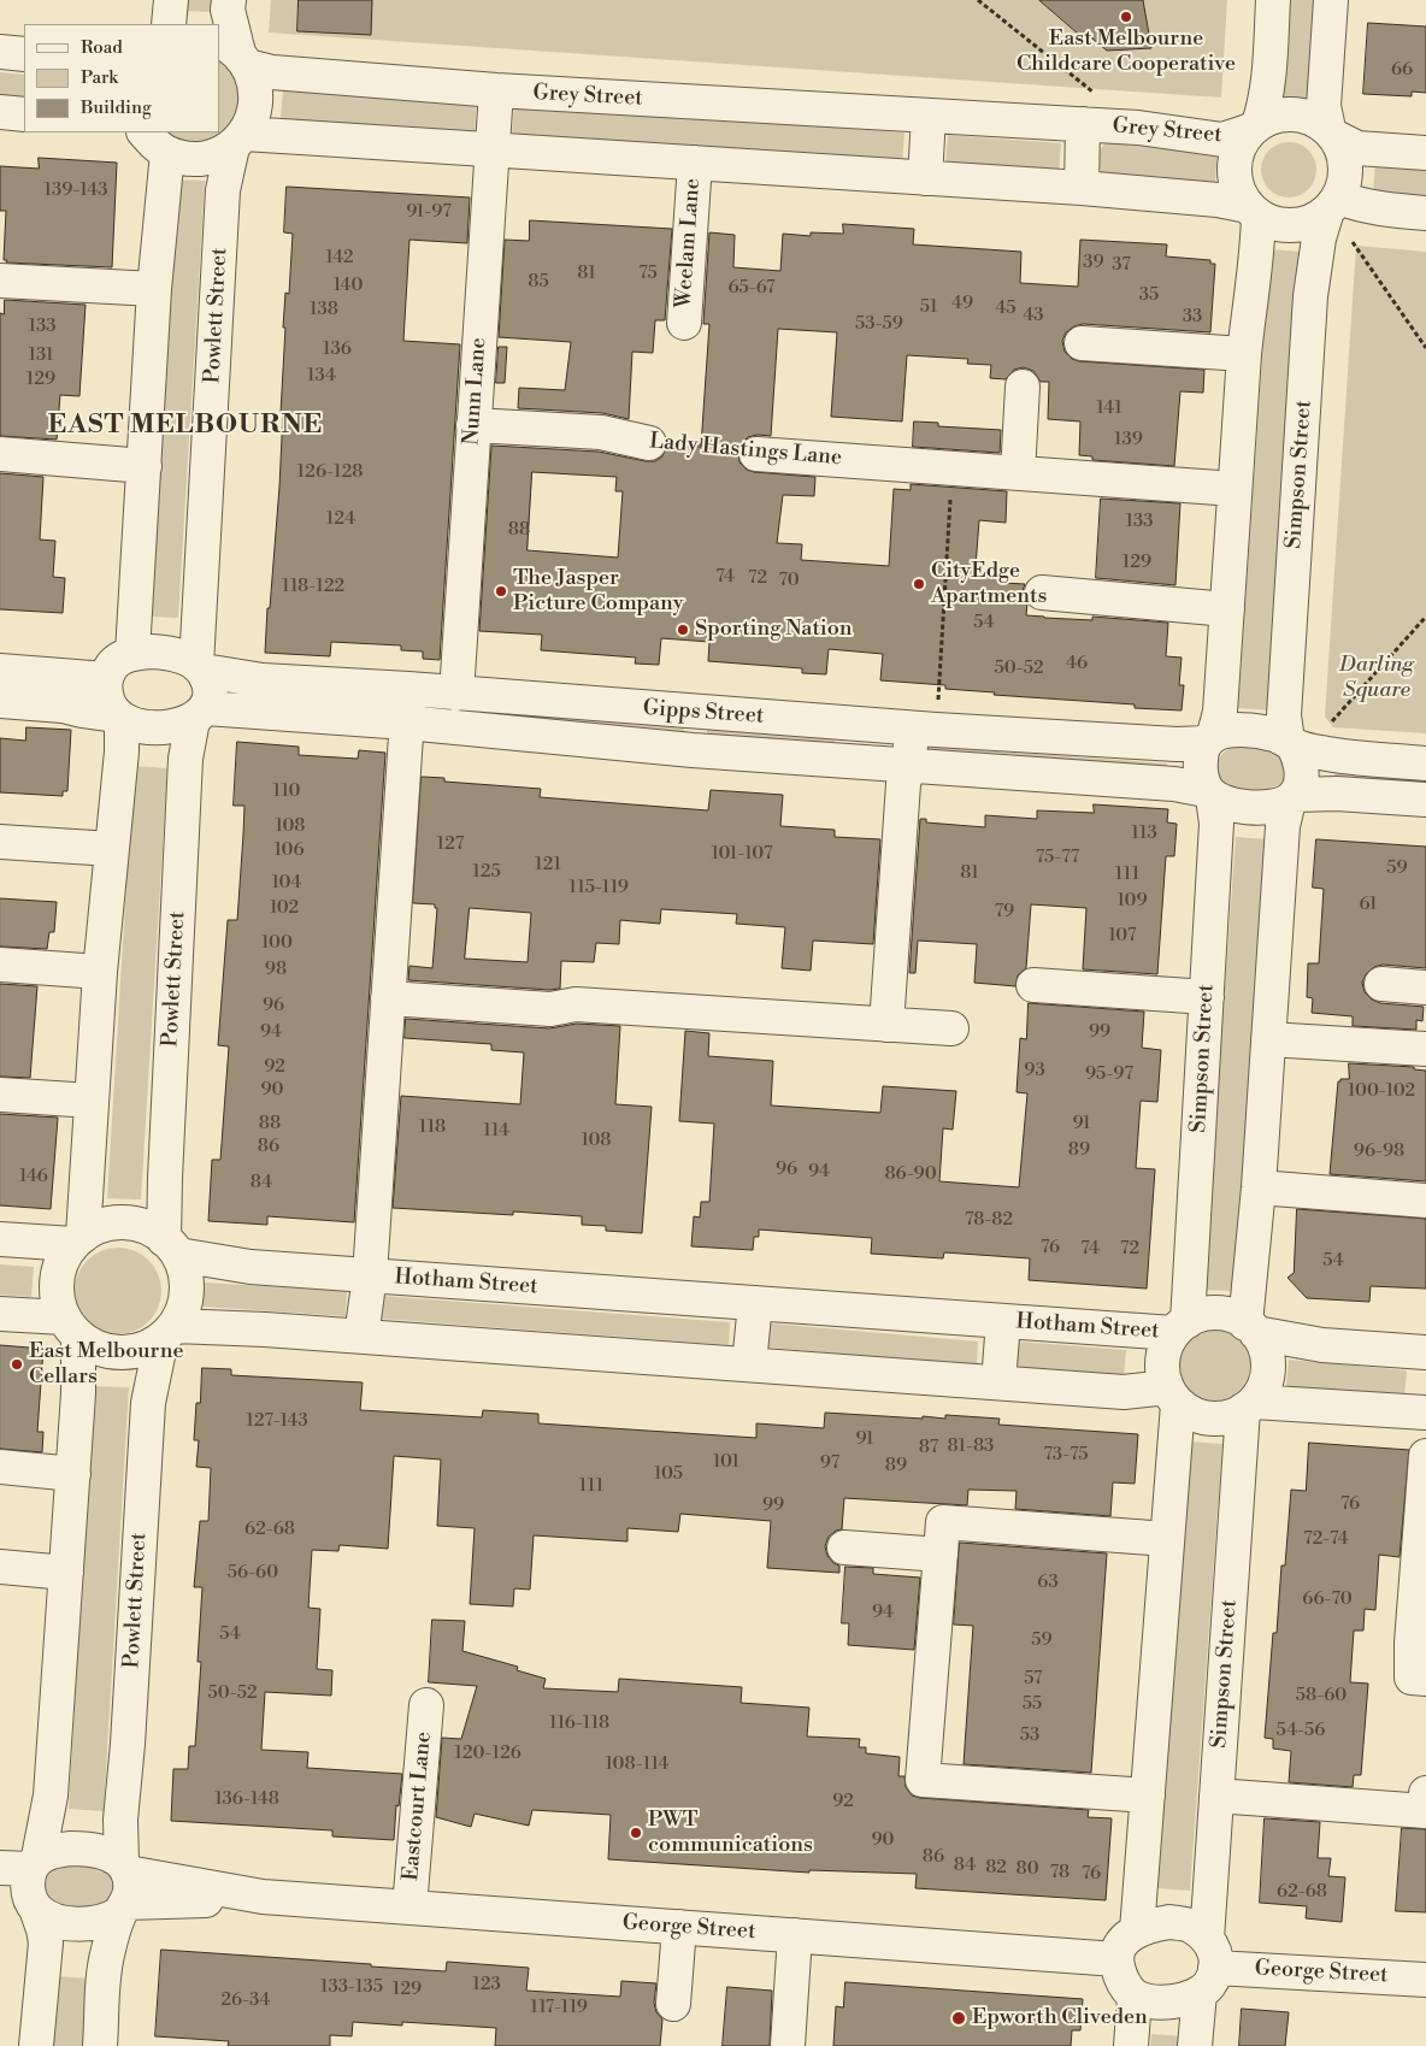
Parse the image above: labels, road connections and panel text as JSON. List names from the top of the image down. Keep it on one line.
{"streets":{"street":["Grey Street","Weelam Lane","Powlett Street","Nunn Lane","Lady Hastings Lane","Simpson Street","Gipps Street","Hotham Street","Eastcourt Lane","George Street"]},"crossings":[["Grey Street","Powlett Street"],["Grey Street","Nunn Lane"],["Grey Street","Simpson Street"],["Powlett Street","Gipps Street"],["Powlett Street","Hotham Street"],["Powlett Street","George Street"],["Nunn Lane","Lady Hastings Lane"],["Nunn Lane","Gipps Street"],["Simpson Street","Gipps Street"],["Simpson Street","Hotham Street"],["Simpson Street","George Street"],["Eastcourt Lane","George Street"]],"districts":["EAST MELBOURNE"],"parks":["Darling Square"],"places":["East Melbourne Childcare Cooperative","CityEdge Apartments","The Jasper Picture Company","Sporting Nation","East Melbourne Cellars","PWT communications","Epworth Cliveden"],"house_numbers":["66","139-143","91-97","142","39","37","81","75","85","140","65-67","35","49","51","45","138","43","33","53-59","133","136","131","134","129","141","139","126-128","124","133","88","129","74","72","70","118-122","54","46","50-52","110","108","113","127","106","101-107","75-77","121","59","125","81","111","104","115-119","109","61","102","79","107","100","98","96","94","99","92","93","95-97","90","100-102","88","91","118","114","108","86","89","96-98","96","94","86-90","146","84","78-82","76","74","72","54","127-143","91","81-83","87","73-75","101","97","89","105","111","76","99","62-68","72-74","56-60","63","66-70","94","54","59","57","50-52","58-60","55","116-118","54-56","53","120-126","108-114","136-148","92","90","86","84","82","80","78","76","62-68","123","133-135","129","26-34","117-119"],"legend":["Road","Park","Building"]}
